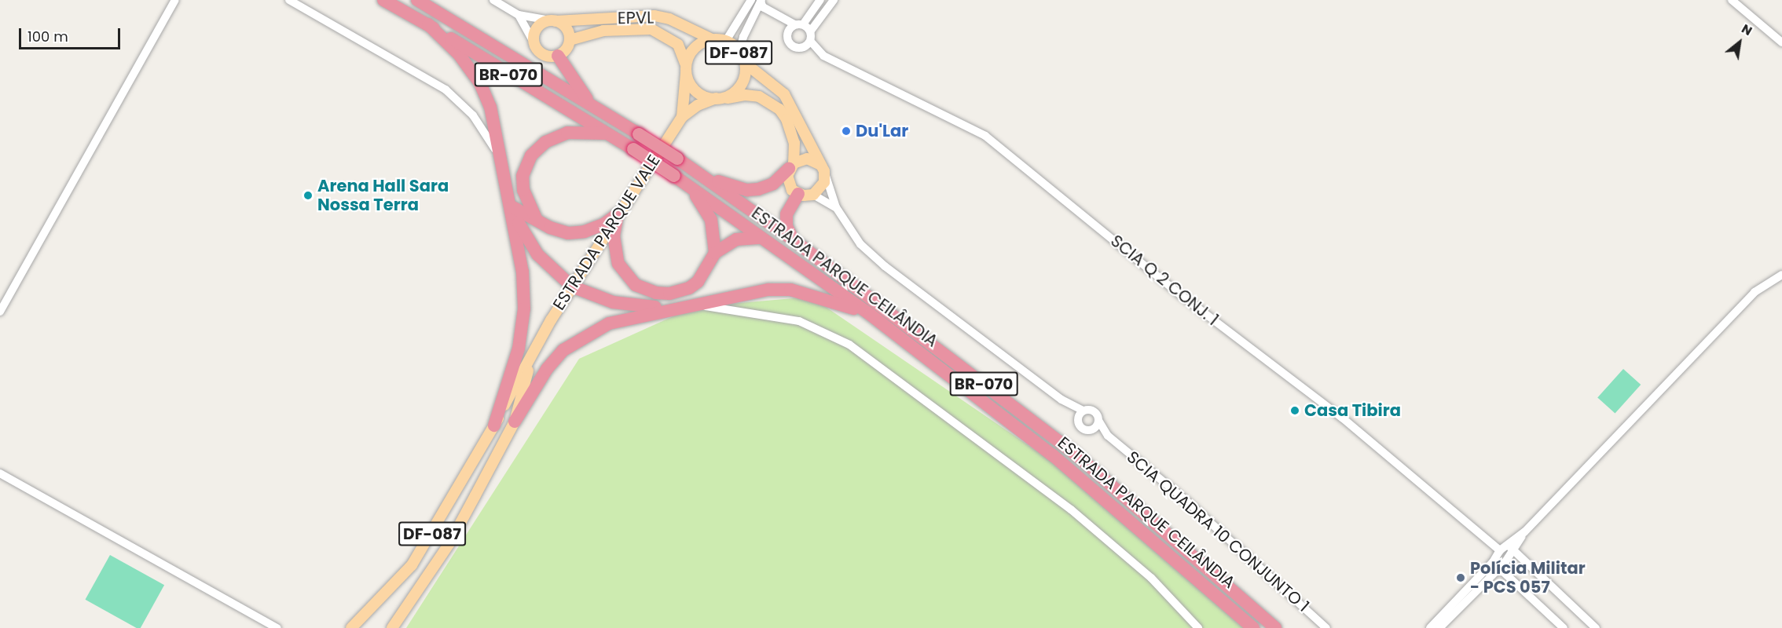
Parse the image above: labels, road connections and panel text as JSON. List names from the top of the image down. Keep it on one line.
{"streets":{"highway":["BR-070","ESTRADA PARQUE CEILÂNDIA"],"main road":["EPVL","DF-087","ESTRADA PARQUE VALE"],"street":["SCIA Q 2 CONJ. 1","SCIA QUADRA 10 CONJUNTO 1"]},"crossings":[["EPVL","DF-087"],["EPVL","ESTRADA PARQUE VALE"],["DF-087","ESTRADA PARQUE VALE"]],"places":["Du'Lar","Arena Hall Sara Nossa Terra","Casa Tibira","Polícia Militar - PCS 057"],"scale_bar":"100 m","north":"top right"}
